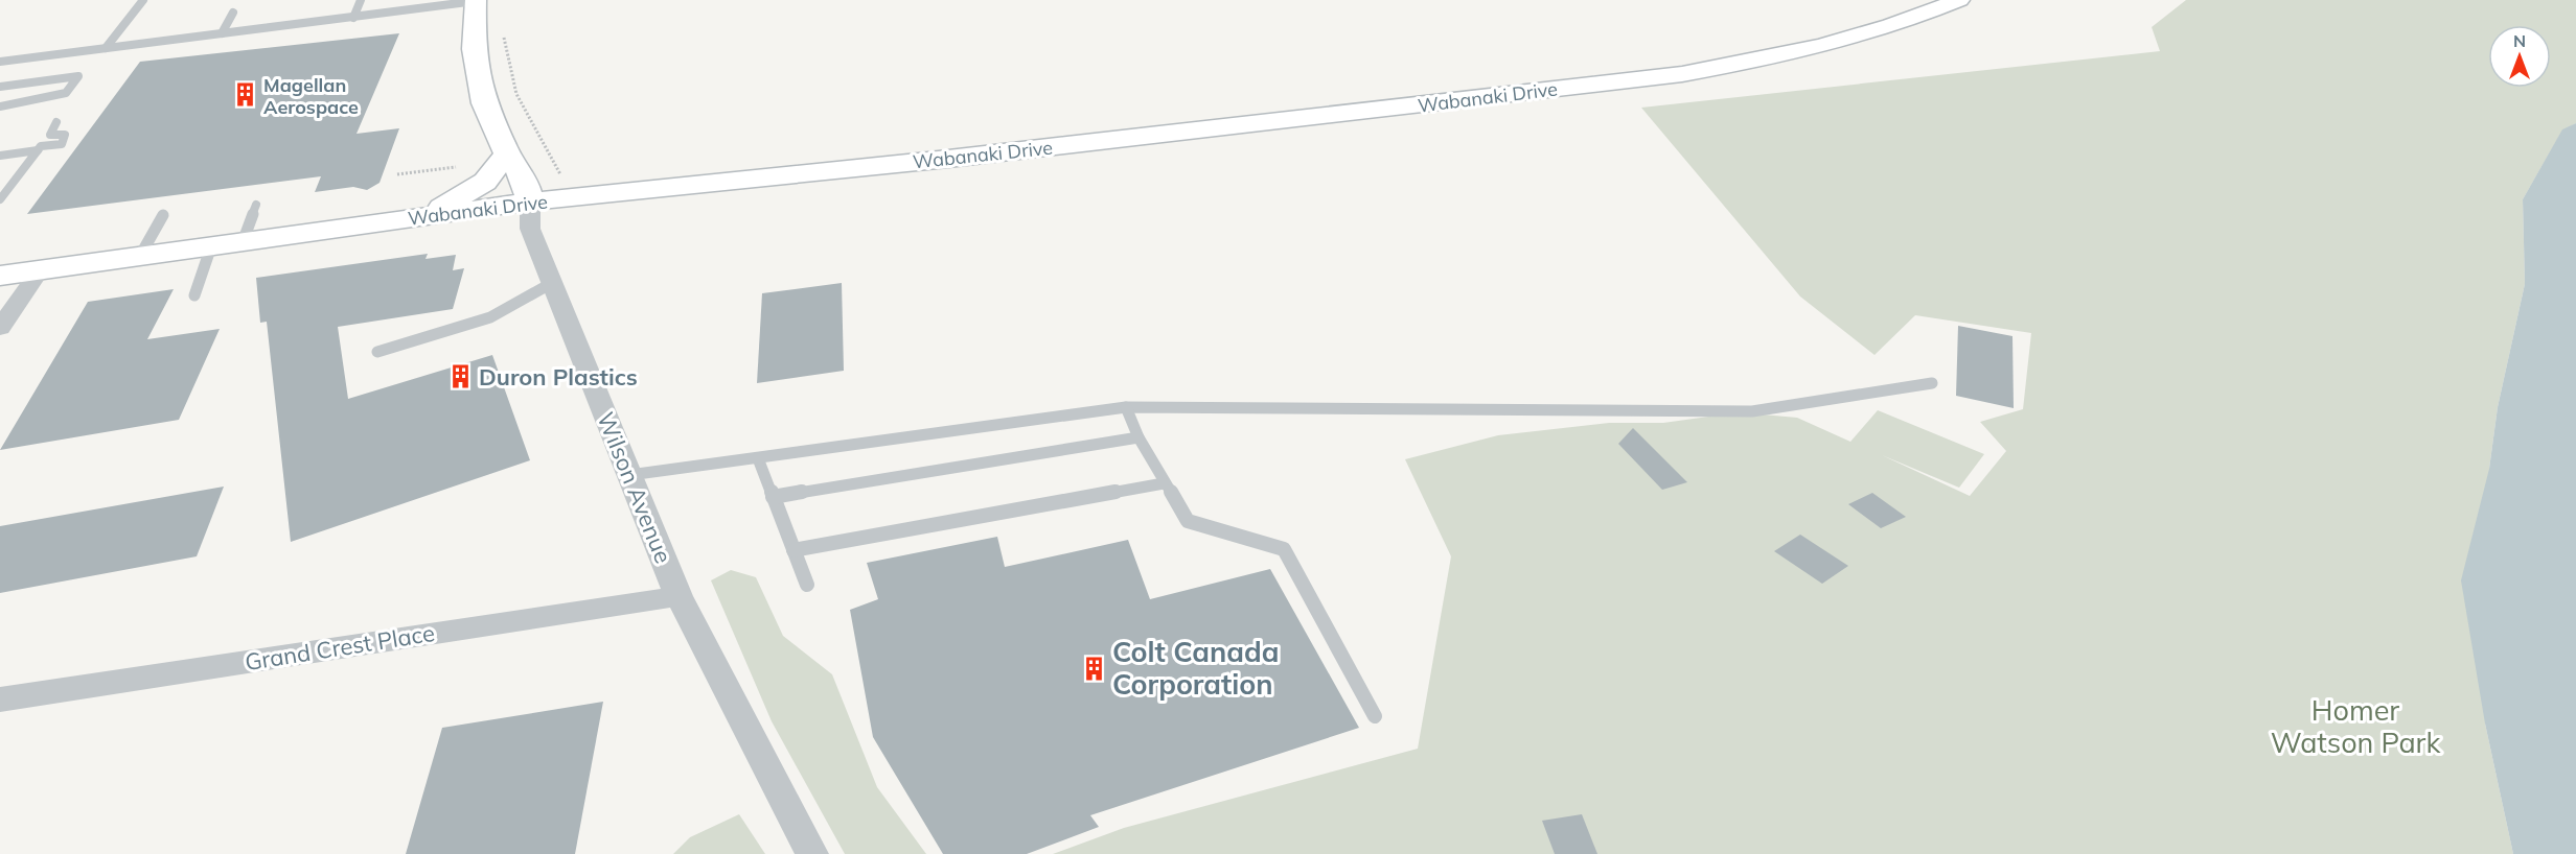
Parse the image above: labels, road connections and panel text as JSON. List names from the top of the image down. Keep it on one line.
{"streets":{"street":["Wabanaki Drive","Wilson Avenue","Grand Crest Place"]},"crossings":[["Wabanaki Drive","Wilson Avenue"],["Wilson Avenue","Grand Crest Place"]],"parks":["Homer Watson Park"],"places":{"building":["Magellan Aerospace","Duron Plastics","Colt Canada Corporation"]},"north":"top"}
